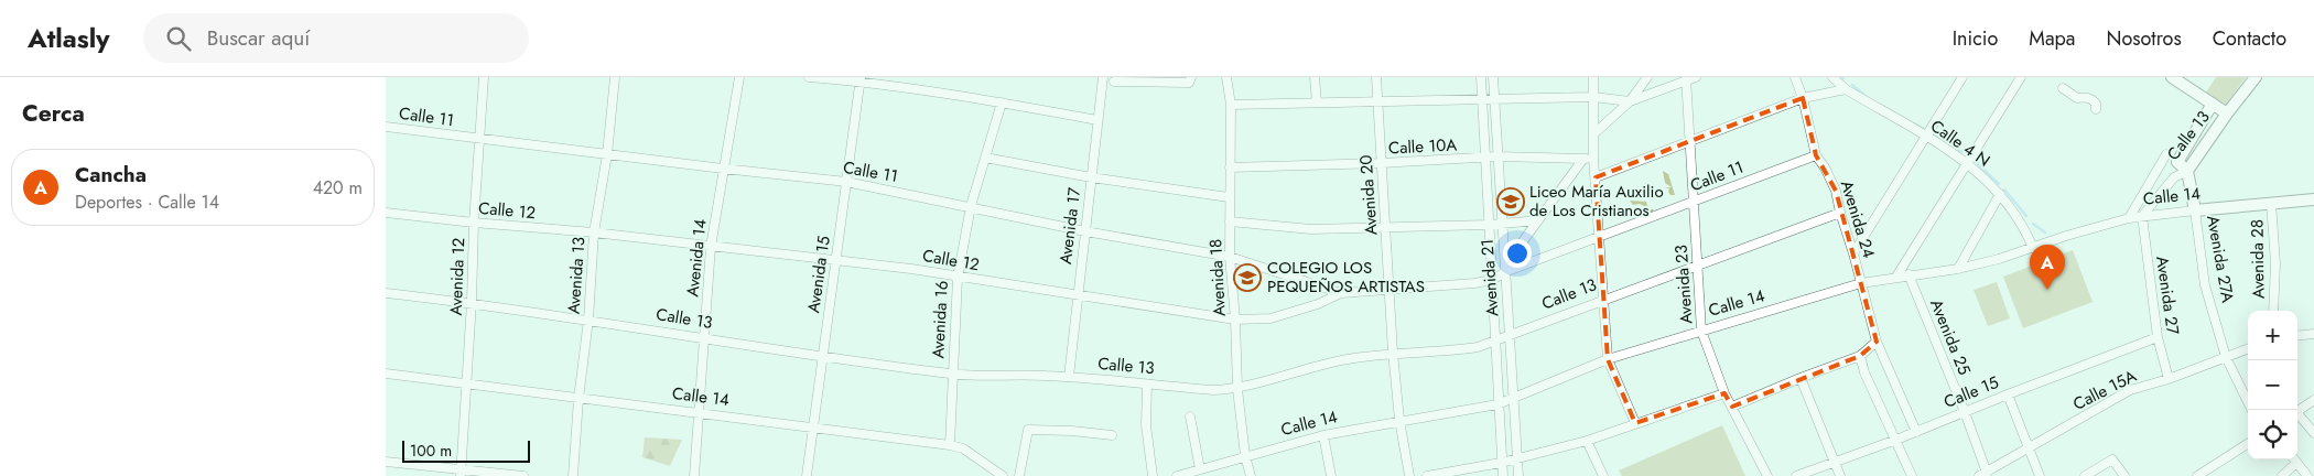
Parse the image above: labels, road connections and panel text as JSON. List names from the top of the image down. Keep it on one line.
{"streets":{"street":["Calle 11","Calle 13","Calle 4 N","Calle 10A","Avenida 20","Calle 14","Calle 12","Avenida 24","Avenida 17","Avenida 14","Avenida 27A","Avenida 28","Avenida 15","Avenida 13","Avenida 12","Avenida 18","Avenida 21","Avenida 23","Avenida 27","Avenida 16","Avenida 25","Calle 15A","Calle 15"]},"crossings":[["Calle 11","Calle 12"],["Calle 11","Avenida 24"],["Calle 11","Avenida 17"],["Calle 11","Avenida 14"],["Calle 11","Avenida 15"],["Calle 11","Avenida 13"],["Calle 11","Avenida 12"],["Calle 11","Avenida 18"],["Calle 11","Avenida 21"],["Calle 11","Avenida 23"],["Calle 11","Avenida 16"],["Calle 13","Avenida 20"],["Calle 13","Calle 14"],["Calle 13","Avenida 24"],["Calle 13","Avenida 17"],["Calle 13","Avenida 14"],["Calle 13","Avenida 27A"],["Calle 13","Avenida 15"],["Calle 13","Avenida 13"],["Calle 13","Avenida 12"],["Calle 13","Avenida 18"],["Calle 13","Avenida 21"],["Calle 13","Avenida 23"],["Calle 13","Avenida 27"],["Calle 13","Avenida 16"],["Calle 4 N","Calle 14"],["Calle 10A","Avenida 20"],["Calle 10A","Avenida 18"],["Calle 10A","Avenida 21"],["Avenida 20","Calle 14"],["Avenida 20","Calle 12"],["Calle 14","Avenida 24"],["Calle 14","Avenida 14"],["Calle 14","Avenida 27A"],["Calle 14","Avenida 28"],["Calle 14","Avenida 15"],["Calle 14","Avenida 13"],["Calle 14","Avenida 12"],["Calle 14","Avenida 18"],["Calle 14","Avenida 21"],["Calle 14","Avenida 23"],["Calle 14","Avenida 27"],["Calle 14","Avenida 16"],["Calle 14","Avenida 25"],["Calle 12","Avenida 17"],["Calle 12","Avenida 14"],["Calle 12","Avenida 15"],["Calle 12","Avenida 13"],["Calle 12","Avenida 12"],["Calle 12","Avenida 18"],["Calle 12","Avenida 21"],["Calle 12","Avenida 16"],["Avenida 24","Calle 15"],["Avenida 27A","Calle 15A"],["Avenida 27","Calle 15A"],["Avenida 27","Calle 15"],["Avenida 25","Calle 15A"],["Avenida 25","Calle 15"]],"places":{"school or university":["Liceo María Auxilio de Los Cristianos","COLEGIO LOS PEQUEÑOS ARTISTAS"]},"scale_bar":"100 m","page":{"header":"Atlasly","search":"Buscar aquí","nav":["Inicio","Mapa","Nosotros","Contacto"],"heading":"Cerca","list":[{"mark":"A","name":"Cancha","note":"Deportes · Calle 14","value":"420 m"}],"pins":"A","map_buttons":["+","−"],"scale":"100 m"}}
